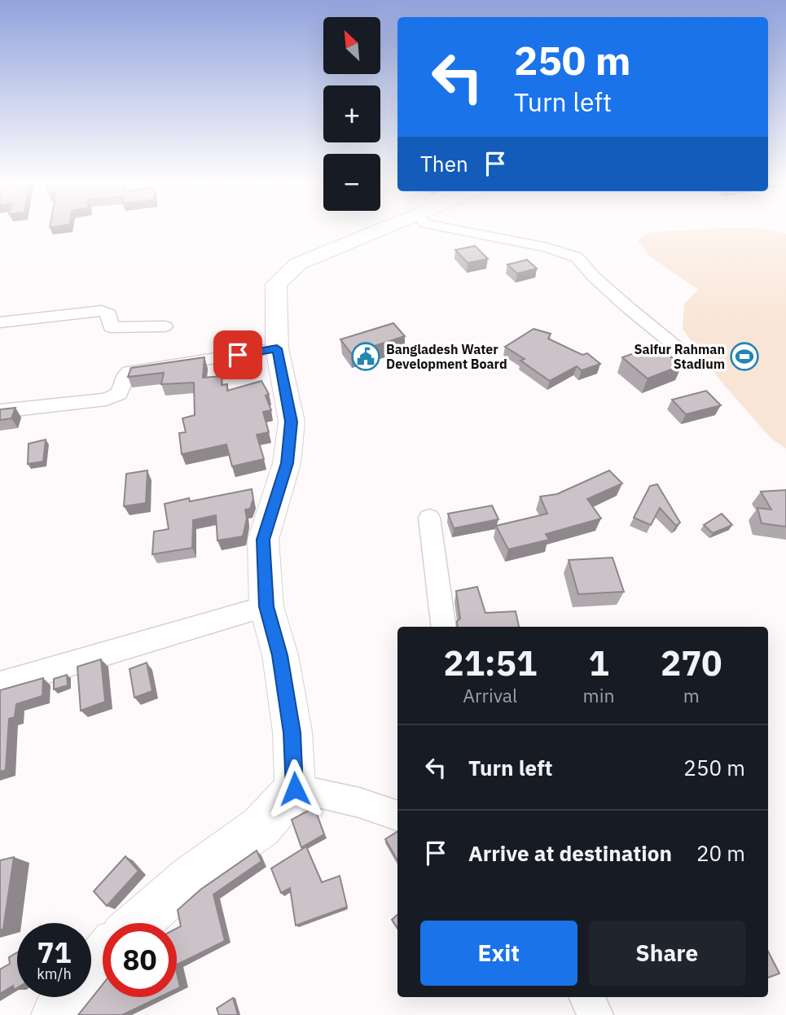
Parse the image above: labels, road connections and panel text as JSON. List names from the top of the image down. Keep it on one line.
{"places":{"public building":["Bangladesh Water Development Board"],"sports":["Saifur Rahman Stadium"]},"north":"top left","page":{"map_buttons":["+","−"],"turn":["250 m","Turn left"],"then":"Then","eta":["21:51","Arrival","1","min","270","m"],"list":[{"name":"Turn left","value":"250 m"},{"name":"Arrive at destination","value":"20 m"}],"buttons":["Exit","Share"],"speed":"71 km/h","limit":"80"}}
